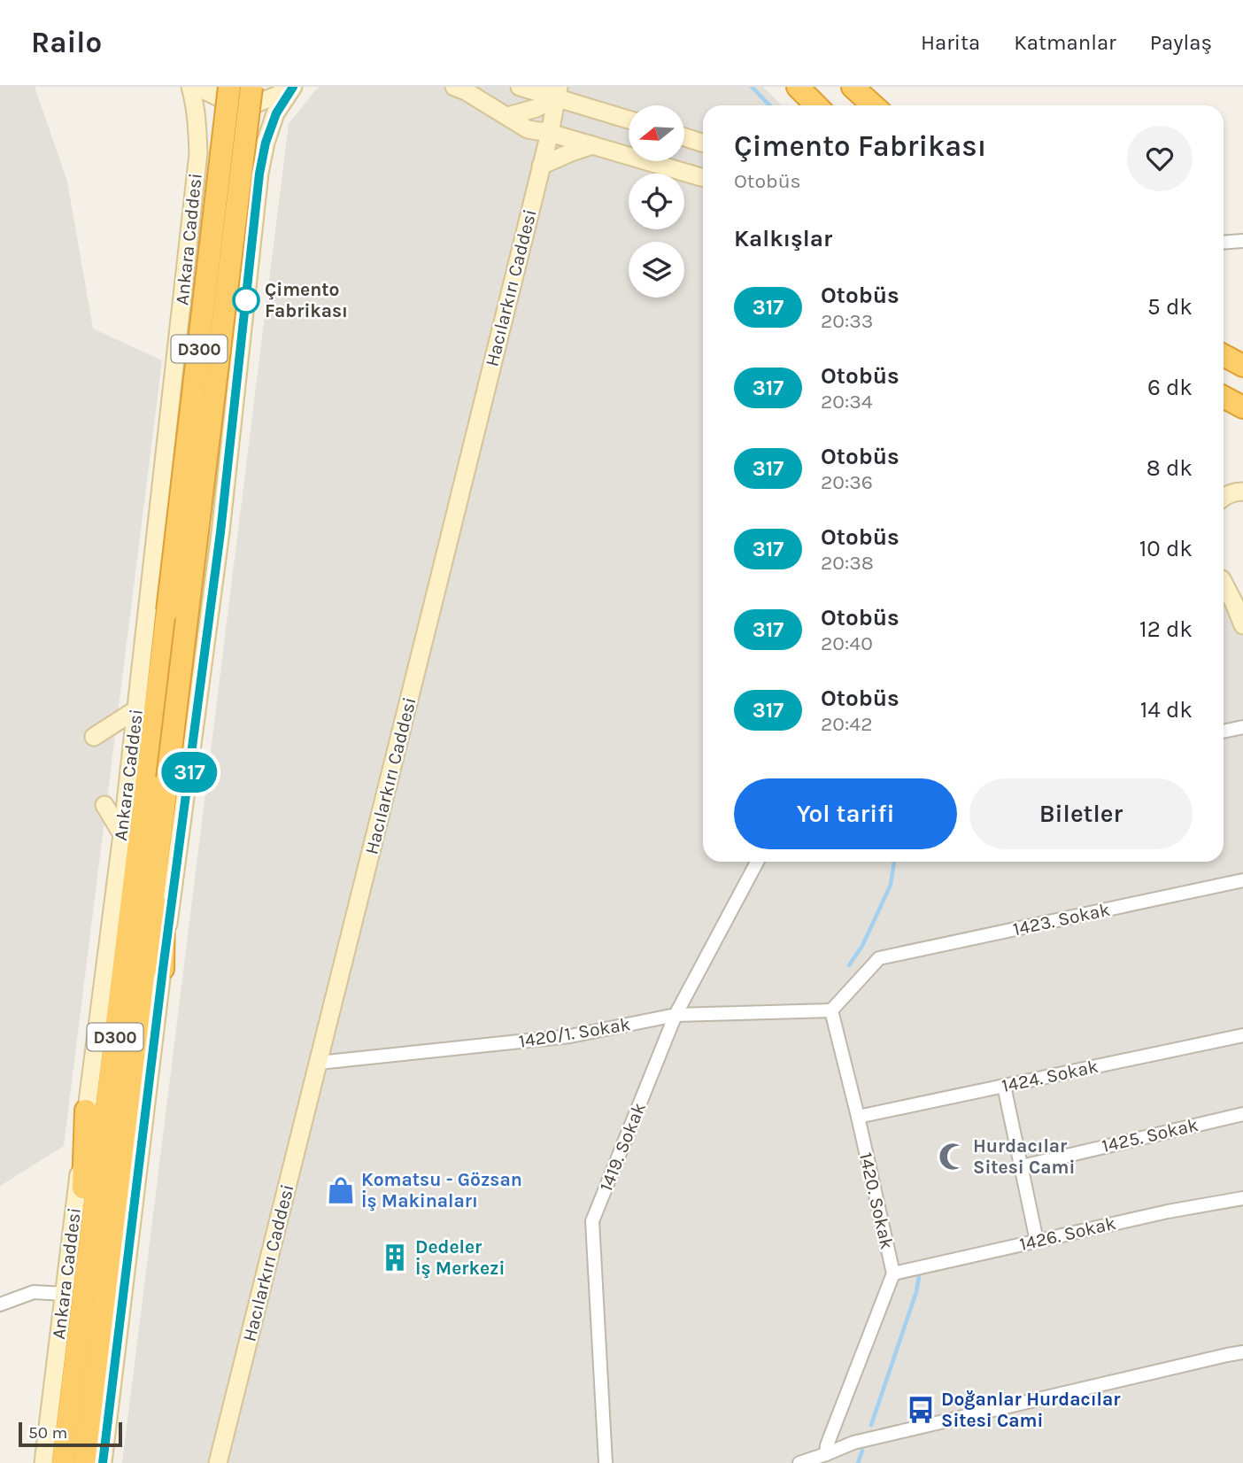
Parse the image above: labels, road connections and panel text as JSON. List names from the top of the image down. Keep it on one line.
{"streets":{"highway":["Ankara Caddesi","D300"],"main road":["Hacılarkırı Caddesi"],"street":["1423. Sokak","1420/1. Sokak","1424. Sokak","1425. Sokak","1419. Sokak","1420. Sokak","1426. Sokak"]},"crossings":[["Hacılarkırı Caddesi","1420/1. Sokak"],["1423. Sokak","1420/1. Sokak"],["1423. Sokak","1420. Sokak"],["1420/1. Sokak","1419. Sokak"],["1420/1. Sokak","1420. Sokak"],["1424. Sokak","1420. Sokak"],["1420. Sokak","1426. Sokak"]],"places":{"other":["Çimento Fabrikası"],"mosque":["Hurdacılar Sitesi Cami"],"shop":["Komatsu - Gözsan İş Makinaları"],"building":["Dedeler İş Merkezi"],"bus stop":["Doğanlar Hurdacılar Sitesi Cami"]},"lines":["bus line 317"],"scale_bar":"50 m","north":"left","page":{"header":"Railo","nav":["Harita","Katmanlar","Paylaş"],"on_map":"317","heading":[["Çimento Fabrikası","Otobüs"],"Kalkışlar"],"list":[{"mark":"317","name":"Otobüs","note":"20:33","value":"5 dk"},{"mark":"317","name":"Otobüs","note":"20:34","value":"6 dk"},{"mark":"317","name":"Otobüs","note":"20:36","value":"8 dk"},{"mark":"317","name":"Otobüs","note":"20:38","value":"10 dk"},{"mark":"317","name":"Otobüs","note":"20:40","value":"12 dk"},{"mark":"317","name":"Otobüs","note":"20:42","value":"14 dk"}],"buttons":["Yol tarifi","Biletler"],"scale":"50 m"}}
